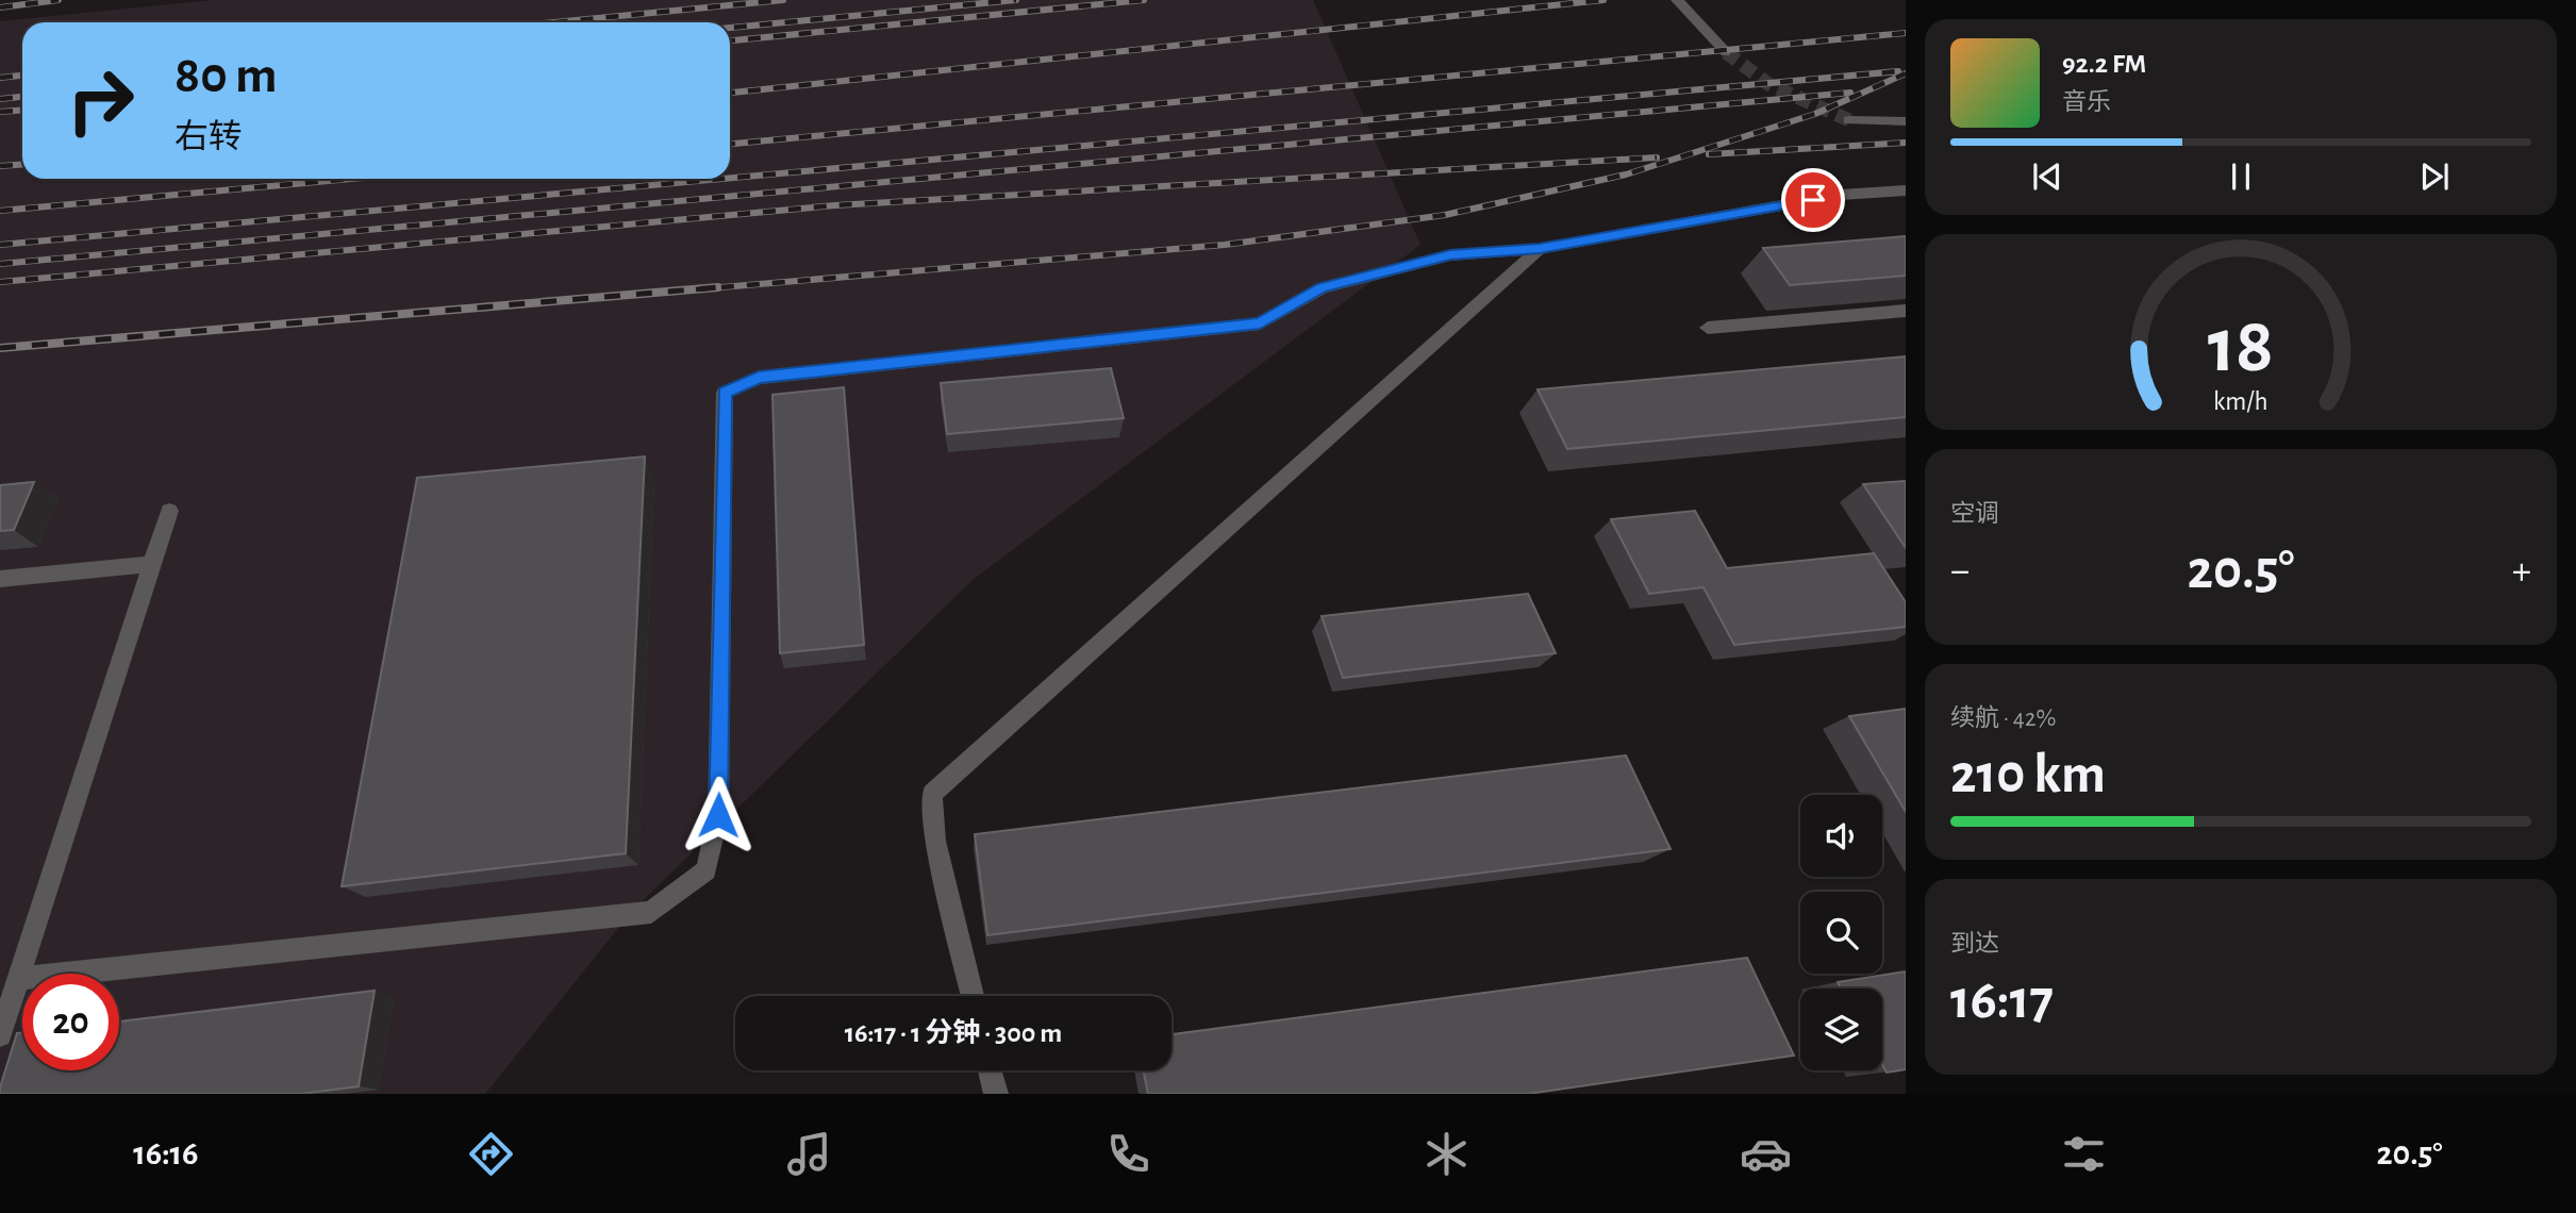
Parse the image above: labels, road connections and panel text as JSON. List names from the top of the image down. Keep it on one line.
{"page":{"turn":["80 m","右转"],"song":["92.2 FM","音乐"],"tile":["空调",["续航 · 42%","210 km"],["到达","16:17"]],"heat":["−","20.5°","+"],"limit":"20","trip":"16:17 · 1 分钟 · 300 m","tabs":["16:16","20.5°"],"gauge":["18","km/h"]}}
